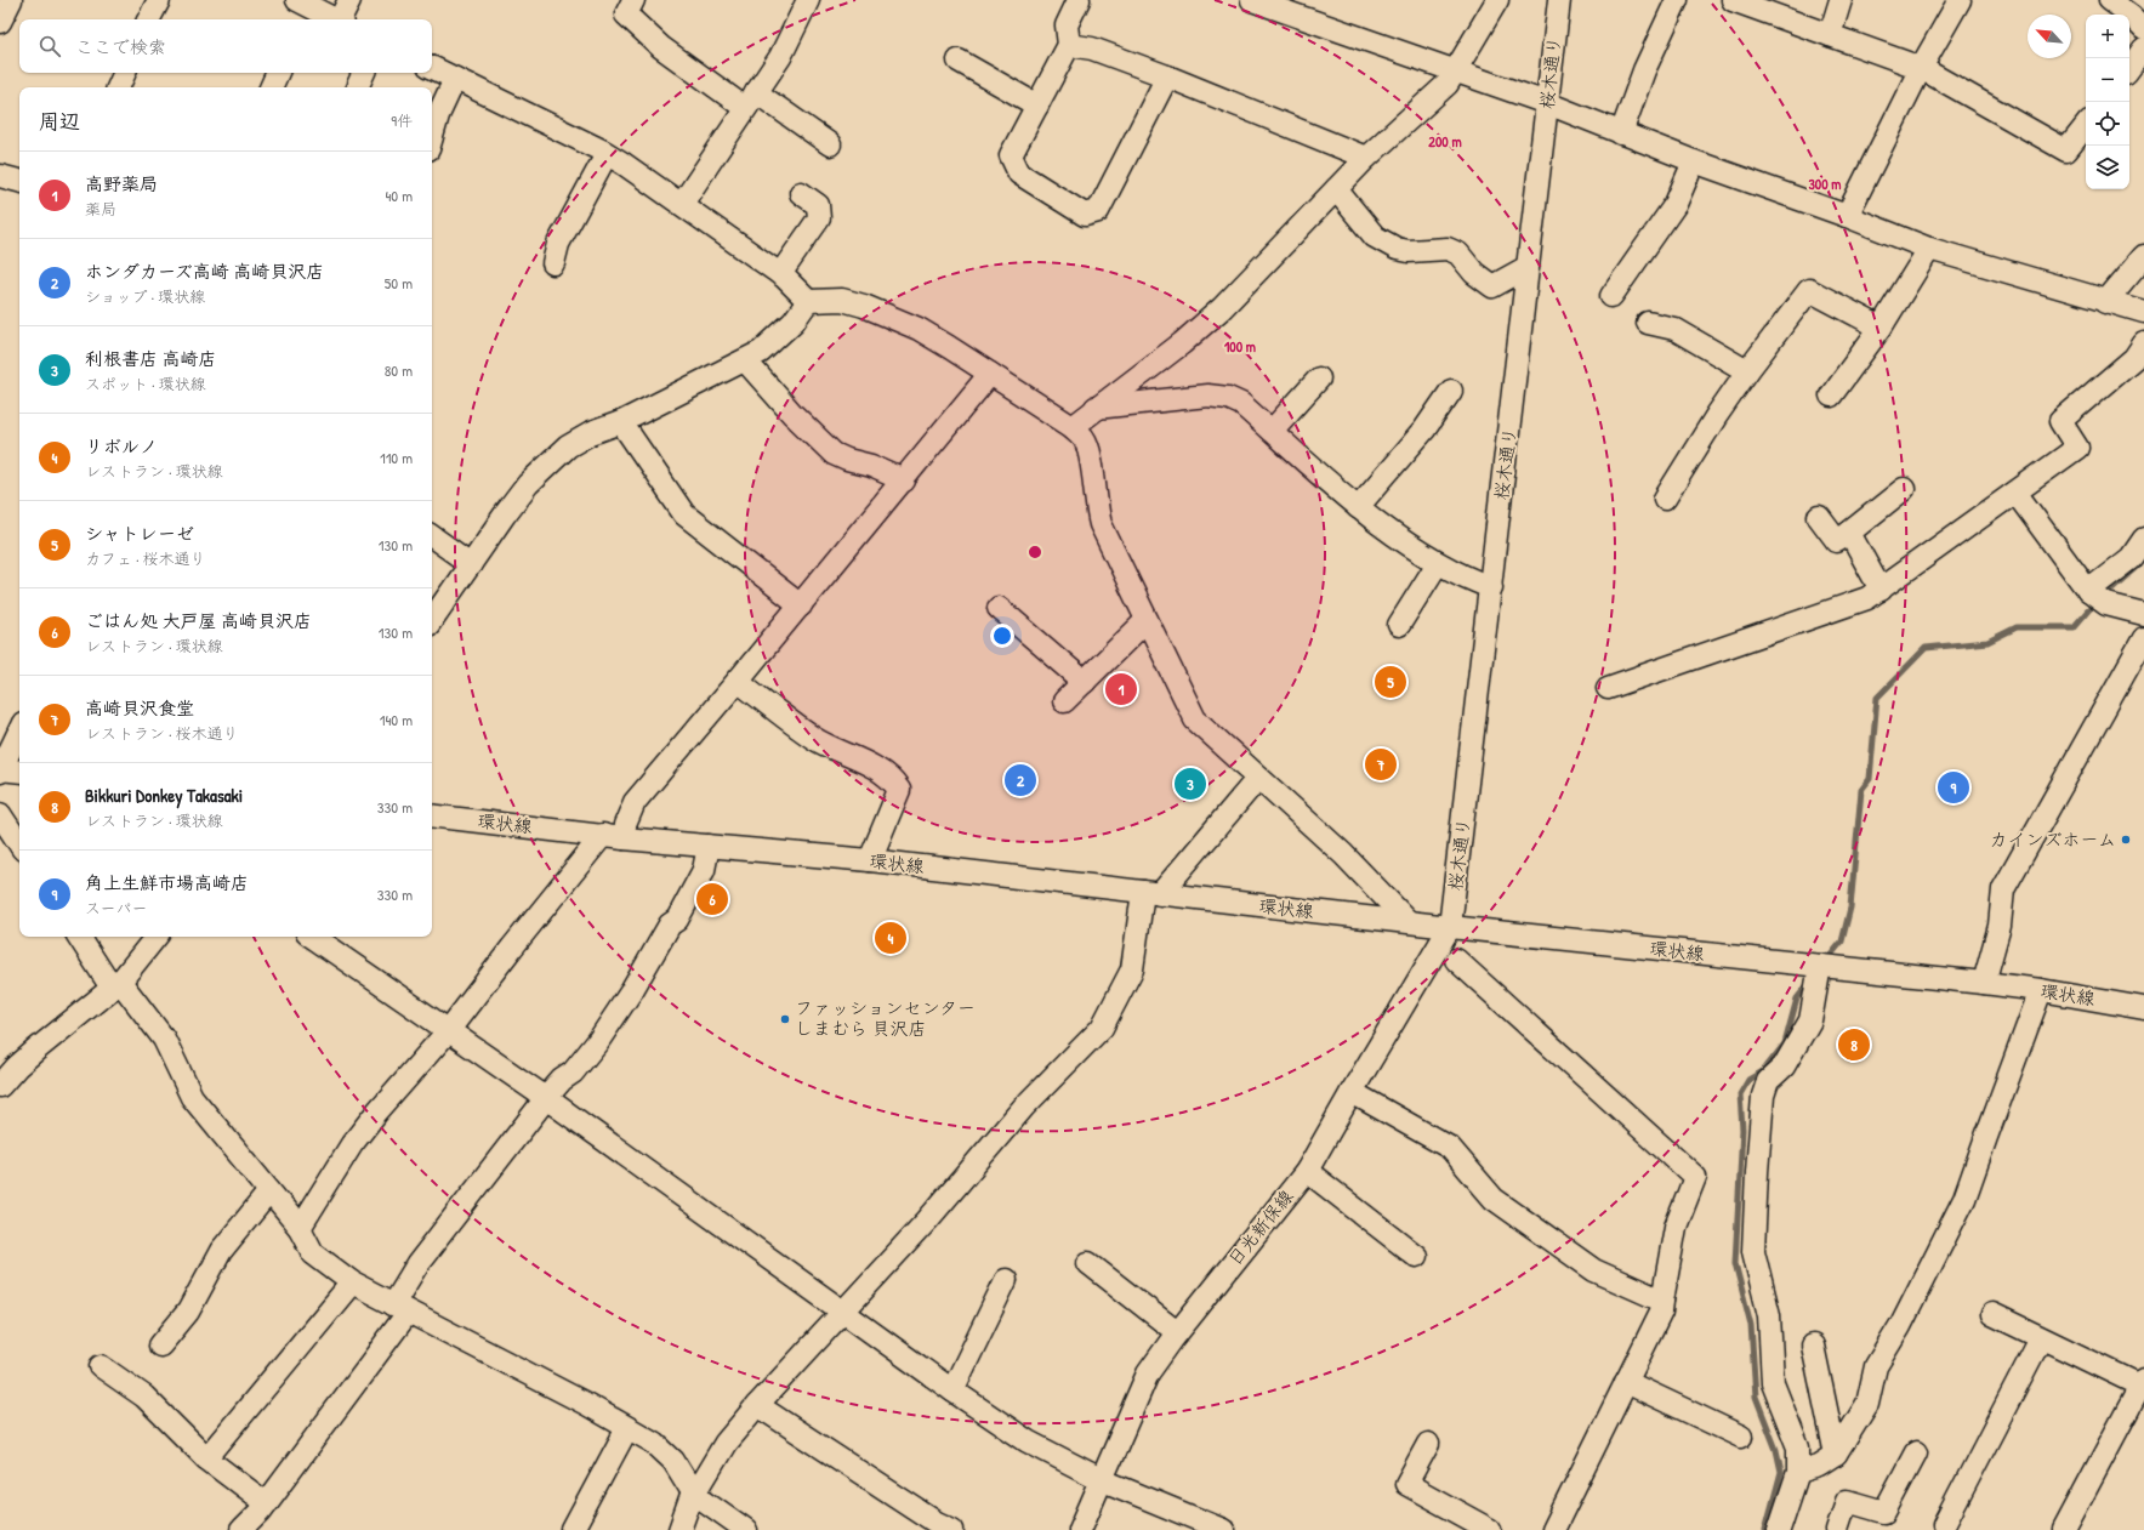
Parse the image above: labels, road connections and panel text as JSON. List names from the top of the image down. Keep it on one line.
{"streets":{"street":["桜木通り","環状線","日光新保線"]},"crossings":[["桜木通り","環状線"],["桜木通り","日光新保線"],["環状線","日光新保線"]],"places":["カインズホーム","ファッションセンター しまむら 貝沢店"],"north":"top left","page":{"map_buttons":["+","−"],"search":"ここで検索","heading":["周辺","9件"],"list":[{"mark":"1","name":"高野薬局","note":"薬局","value":"40 m"},{"mark":"2","name":"ホンダカーズ高崎 高崎貝沢店","note":"ショップ · 環状線","value":"50 m"},{"mark":"3","name":"利根書店 高崎店","note":"スポット · 環状線","value":"80 m"},{"mark":"4","name":"リボルノ","note":"レストラン · 環状線","value":"110 m"},{"mark":"5","name":"シャトレーゼ","note":"カフェ · 桜木通り","value":"130 m"},{"mark":"6","name":"ごはん処 大戸屋 高崎貝沢店","note":"レストラン · 環状線","value":"130 m"},{"mark":"7","name":"高崎貝沢食堂","note":"レストラン · 桜木通り","value":"140 m"},{"mark":"8","name":"Bikkuri Donkey Takasaki","note":"レストラン · 環状線","value":"330 m"},{"mark":"9","name":"角上生鮮市場高崎店","note":"スーパー","value":"330 m"}],"pins":["5","1","7","2","3","9","6","4","8"]},"rings":["200 m","300 m","100 m"]}
